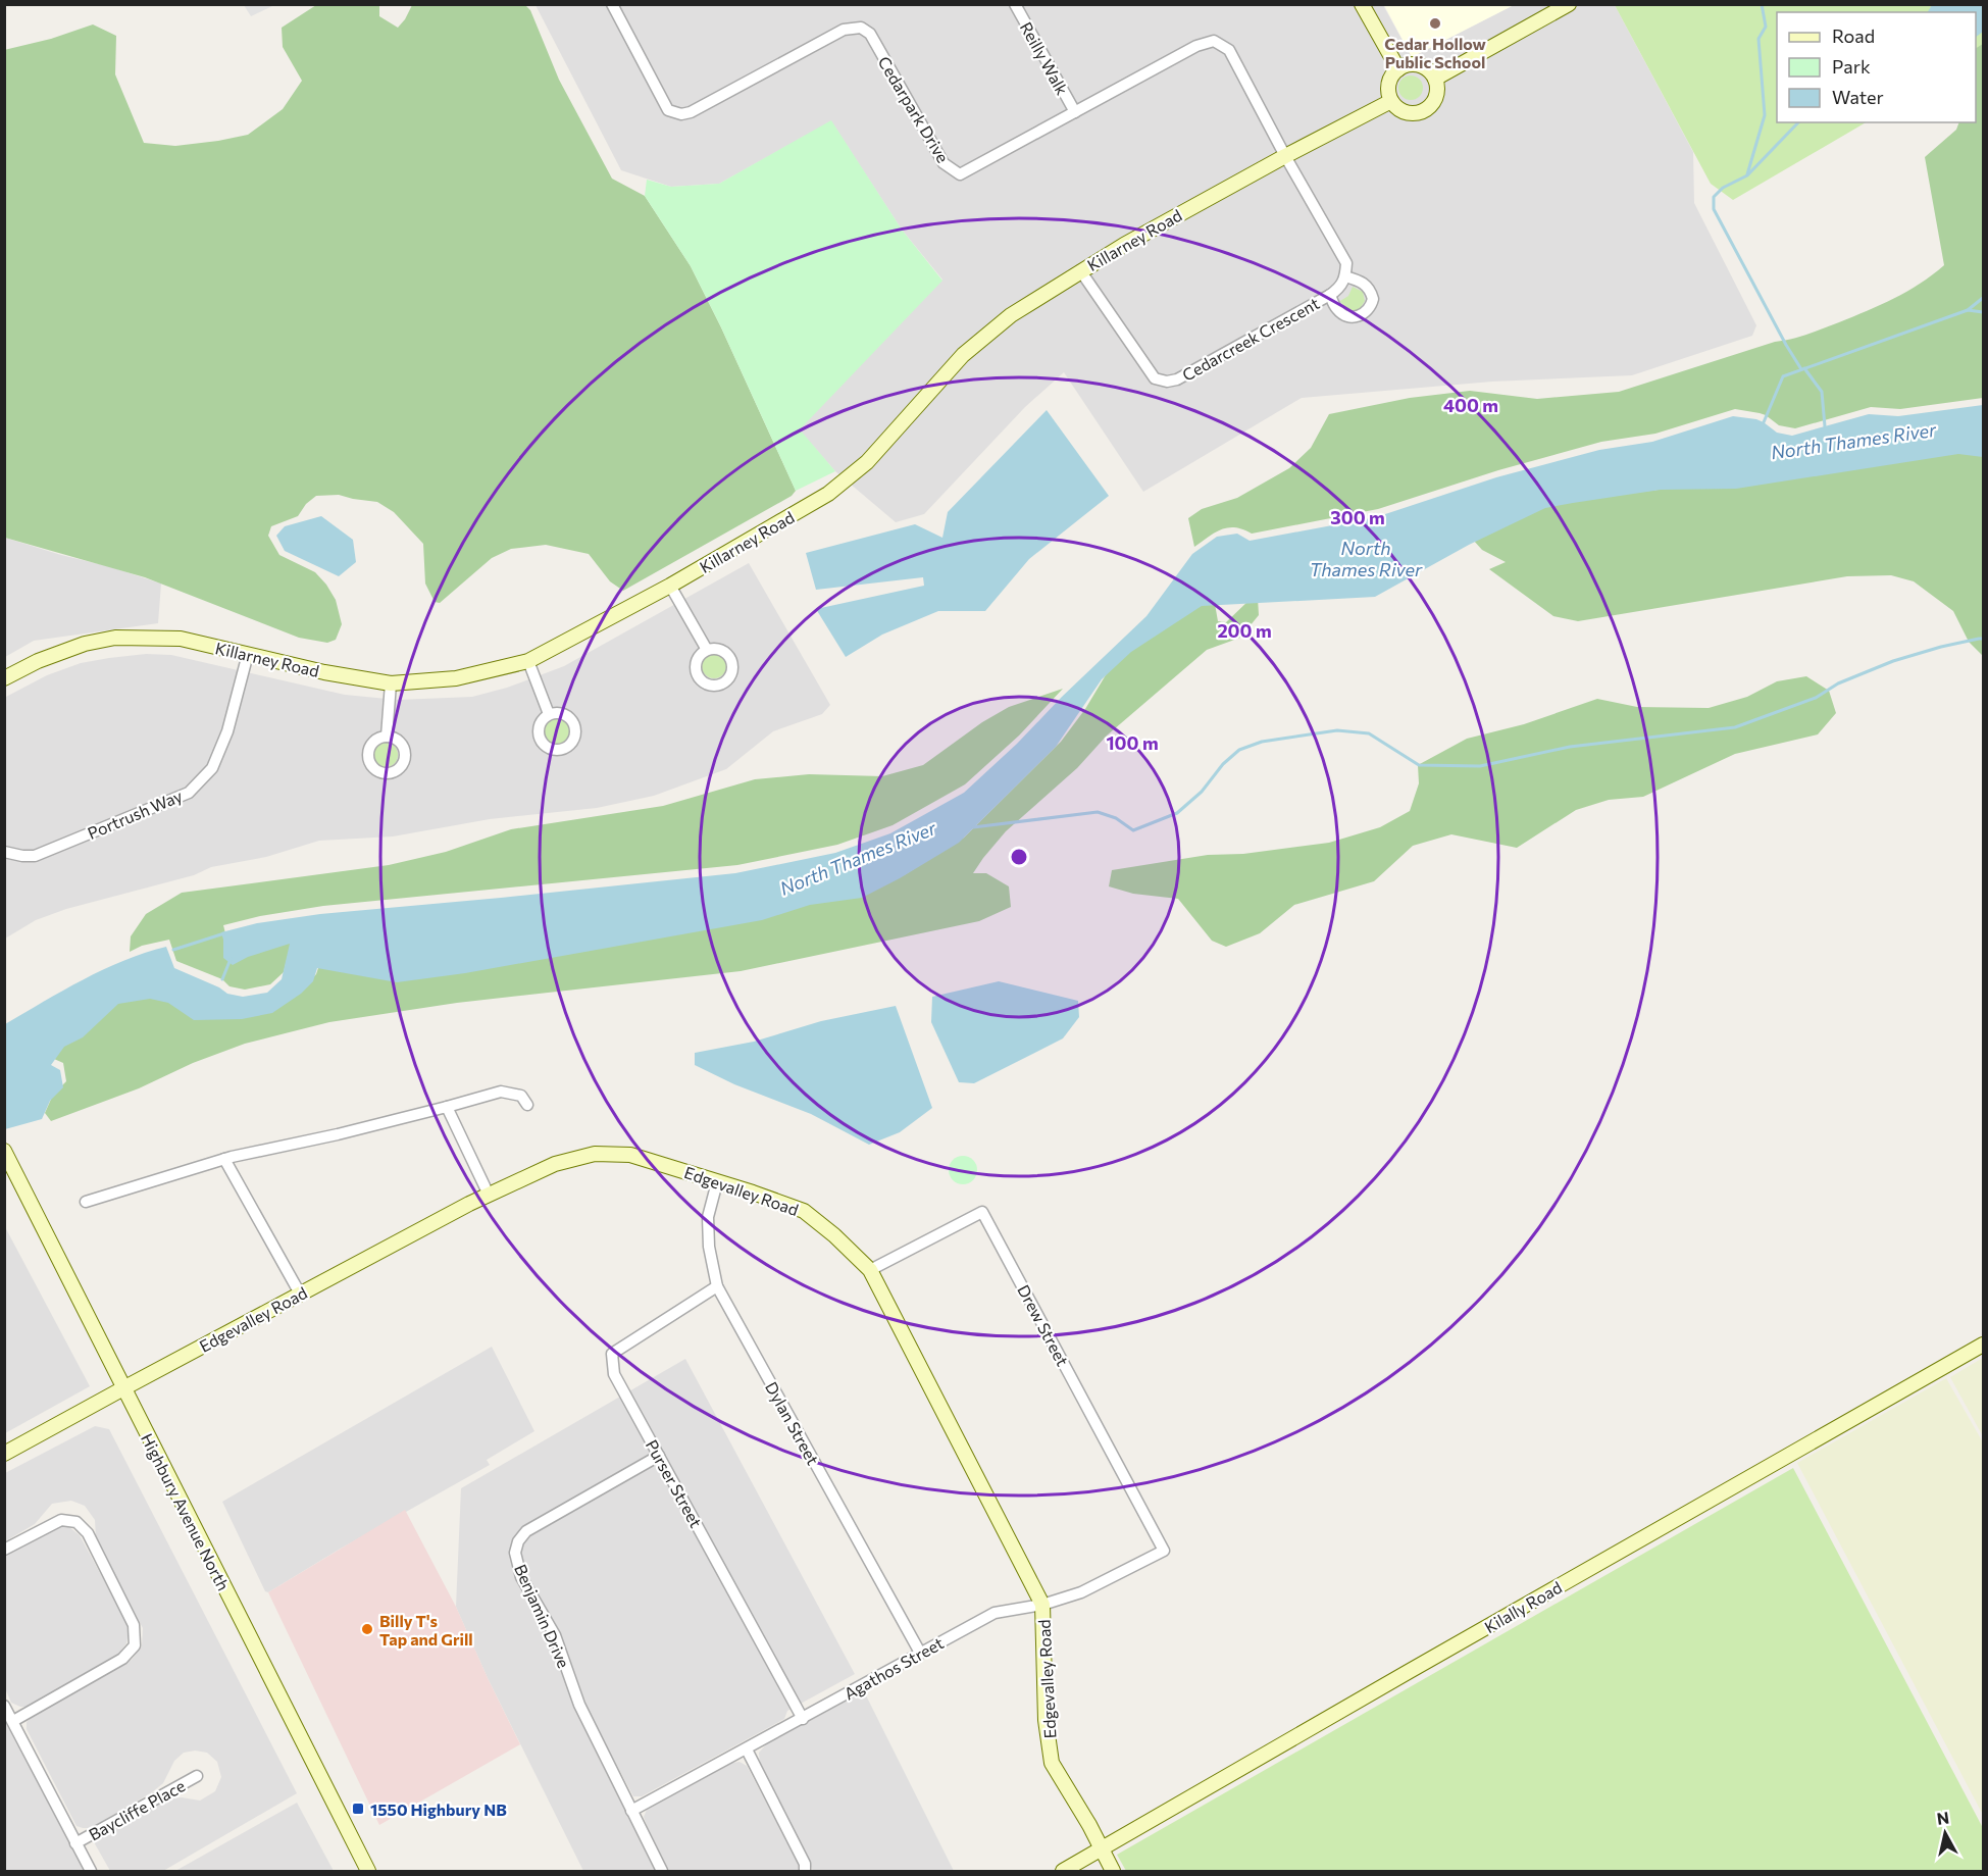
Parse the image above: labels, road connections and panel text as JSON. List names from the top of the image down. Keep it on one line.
{"streets":{"street":["Reilly Walk","Cedarpark Drive","Killarney Road","Cedarcreek Crescent","Portrush Way","Edgevalley Road","Drew Street","Dylan Street","Purser Street","Highbury Avenue North","Kilally Road","Benjamin Drive","Agathos Street","Baycliffe Place"]},"crossings":[["Reilly Walk","Cedarpark Drive"],["Cedarpark Drive","Killarney Road"],["Killarney Road","Cedarcreek Crescent"],["Killarney Road","Portrush Way"],["Edgevalley Road","Drew Street"],["Edgevalley Road","Dylan Street"],["Edgevalley Road","Highbury Avenue North"],["Edgevalley Road","Kilally Road"],["Edgevalley Road","Agathos Street"],["Drew Street","Agathos Street"],["Dylan Street","Purser Street"],["Dylan Street","Agathos Street"],["Purser Street","Benjamin Drive"],["Purser Street","Agathos Street"],["Benjamin Drive","Agathos Street"]],"water":["North Thames River"],"places":{"other":["Cedar Hollow Public School","Billy T's Tap and Grill"],"transit":["1550 Highbury NB"]},"legend":["Road","Park","Water"],"north":"top","rings":["400 m","300 m","200 m","100 m"]}
